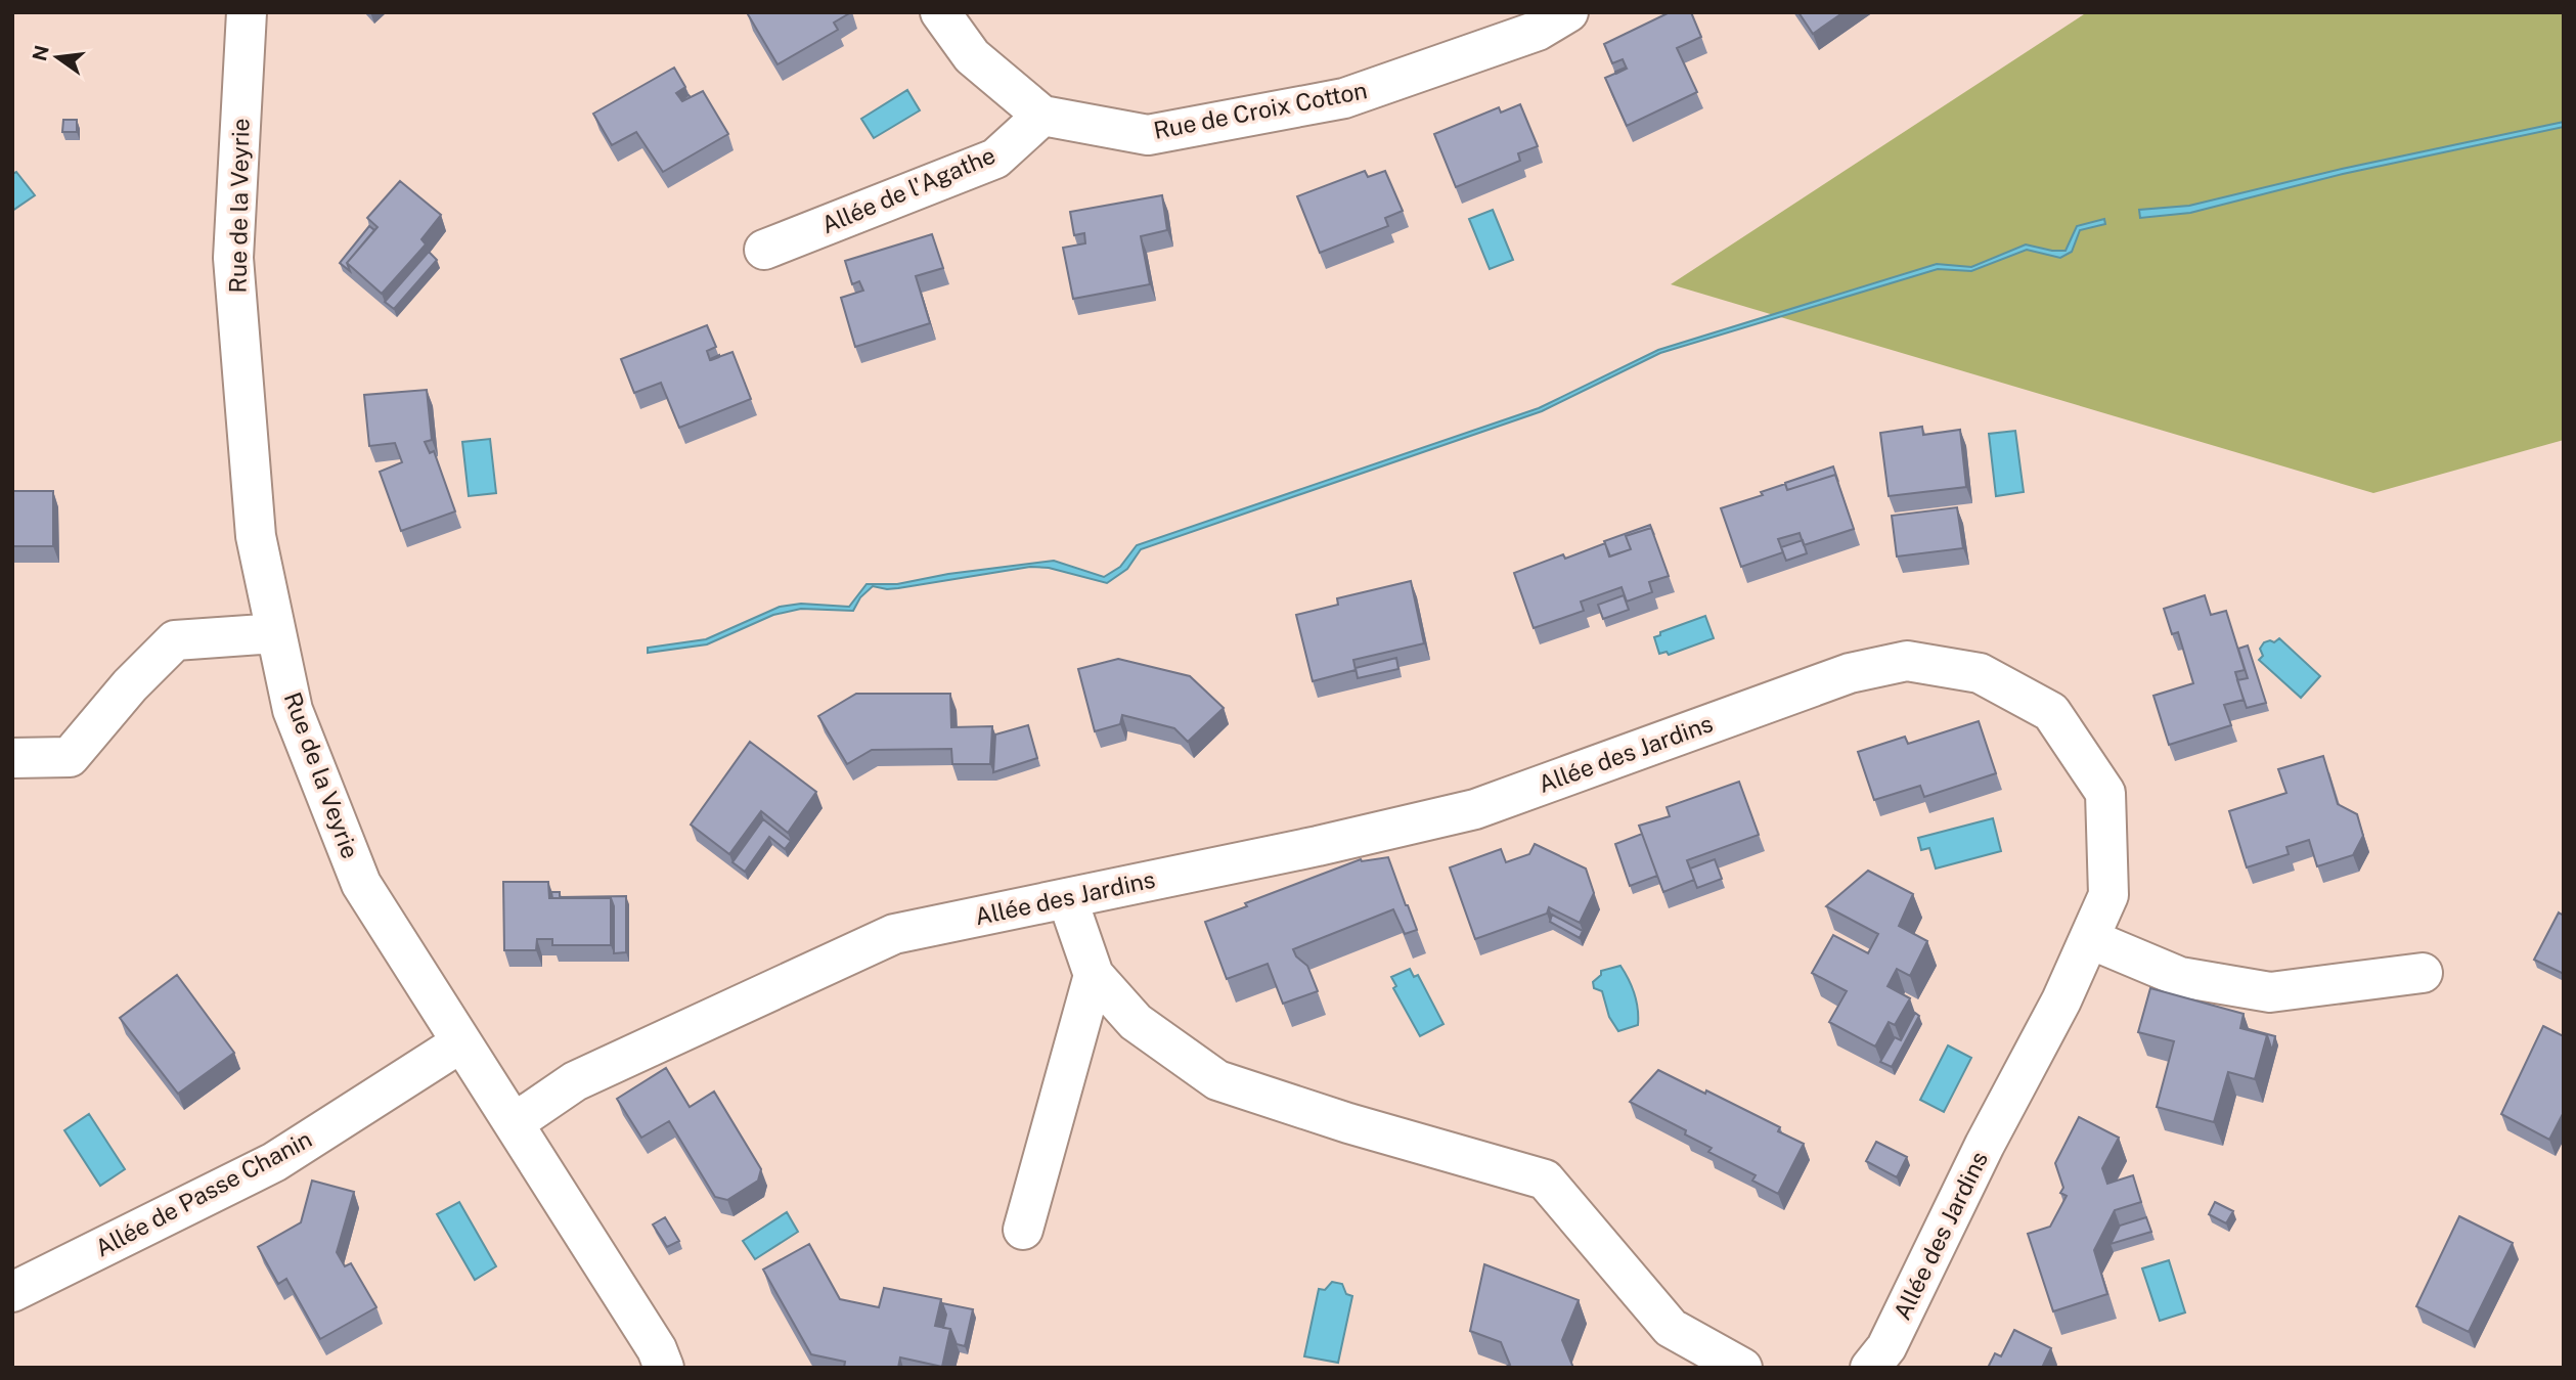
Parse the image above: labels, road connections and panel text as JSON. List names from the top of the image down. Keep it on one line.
{"streets":{"street":["Rue de Croix Cotton","Allée de l'Agathe","Rue de la Veyrie","Allée des Jardins","Allée de Passe Chanin"]},"crossings":[["Rue de Croix Cotton","Allée de l'Agathe"],["Rue de la Veyrie","Allée des Jardins"],["Rue de la Veyrie","Allée de Passe Chanin"]],"north":"left"}
